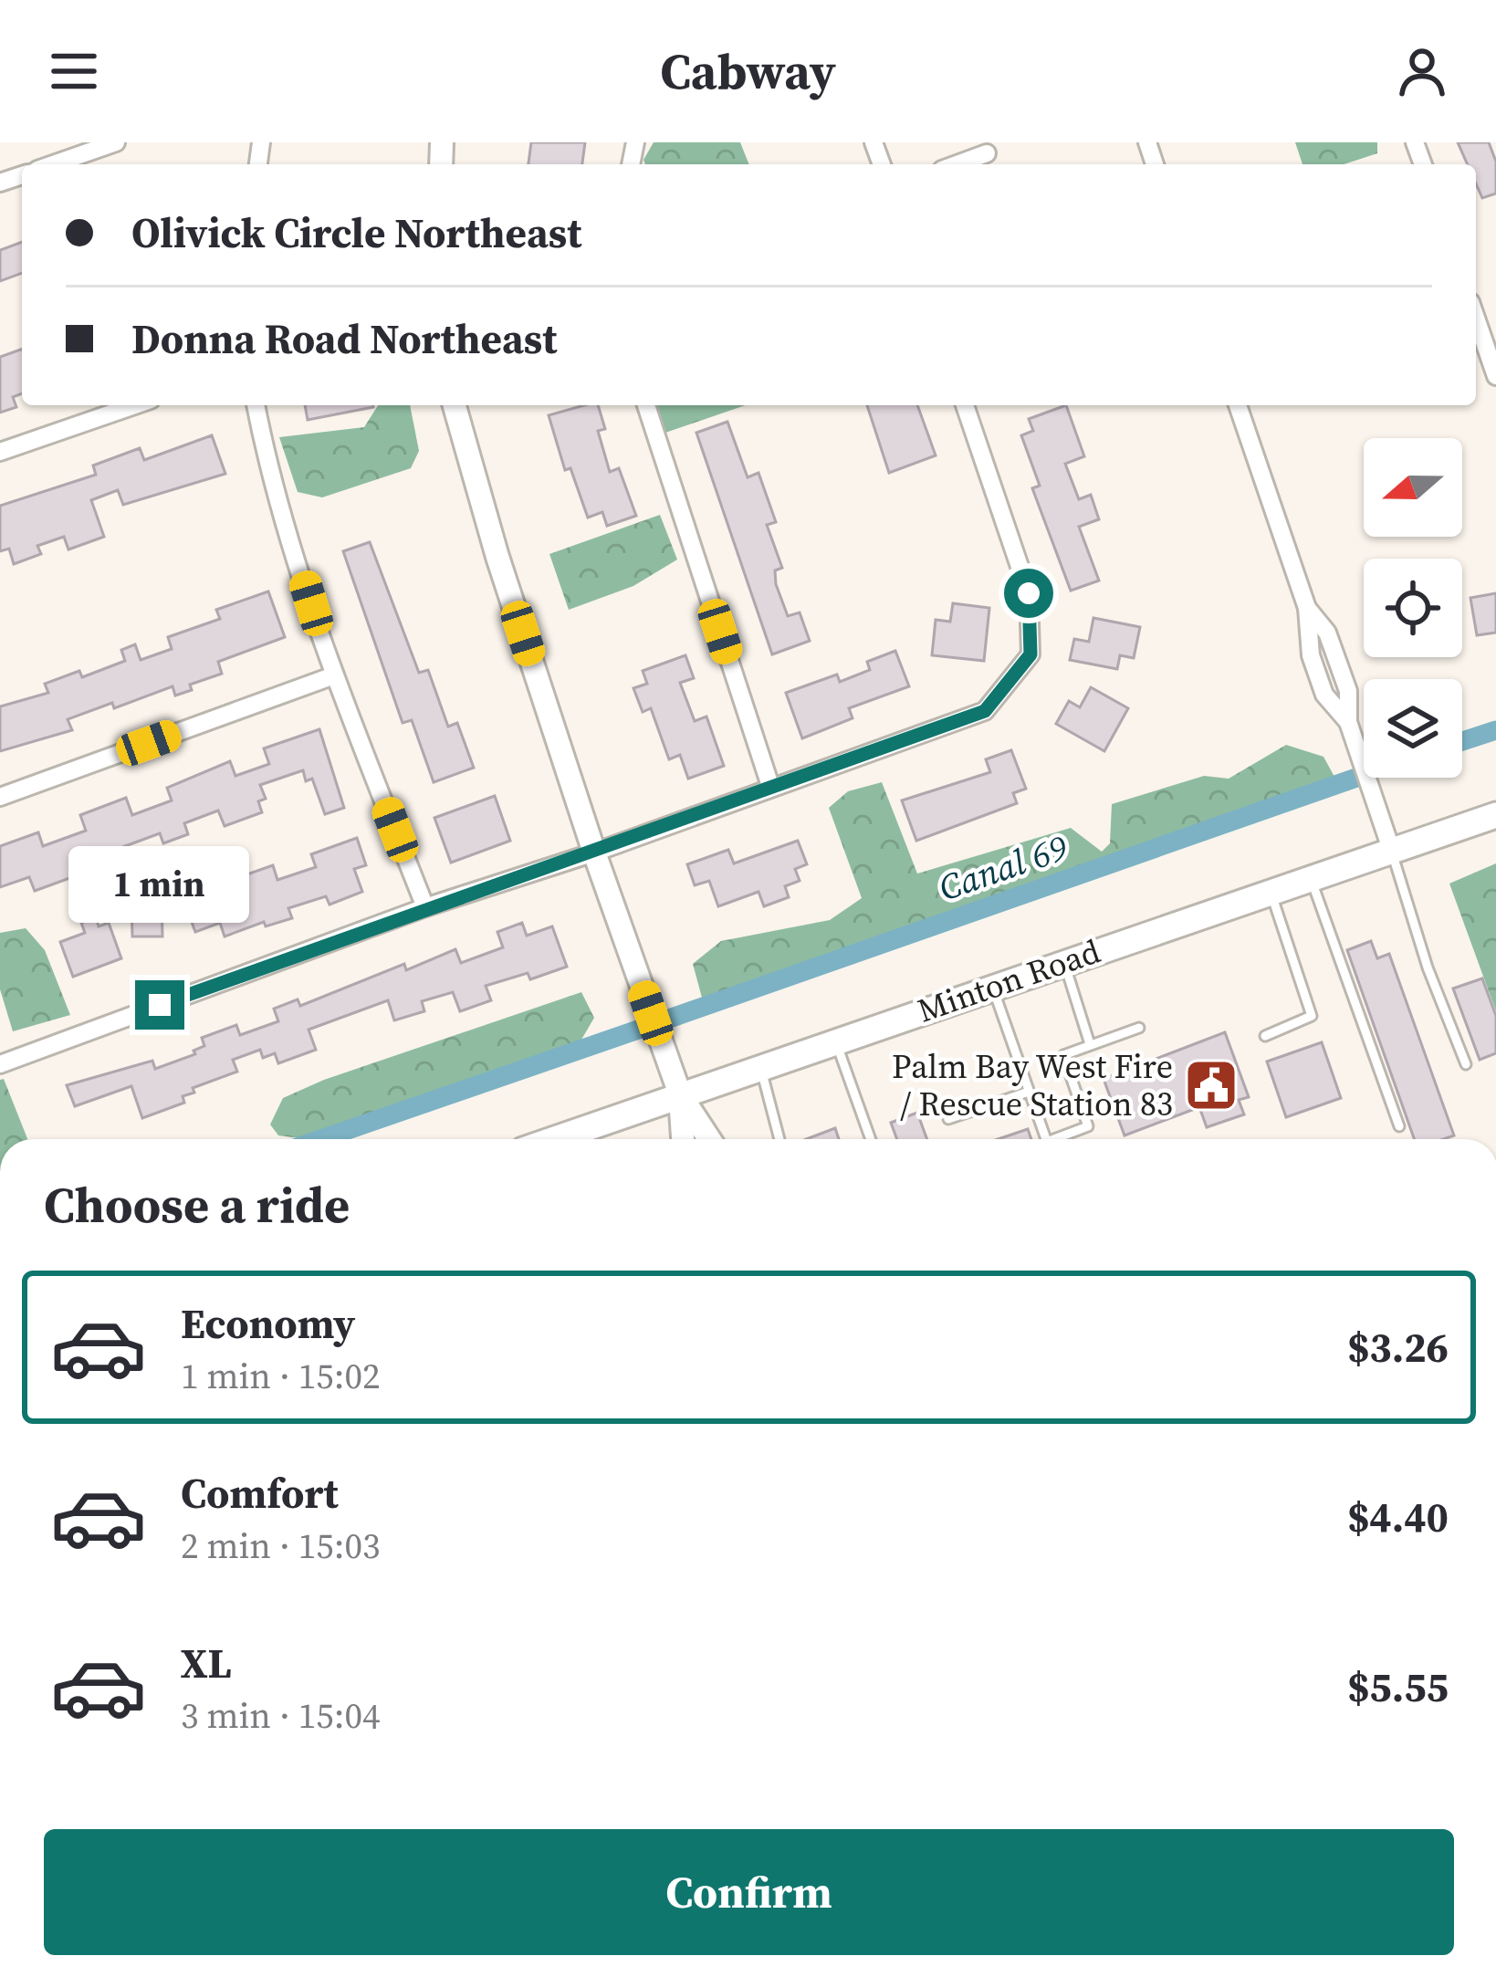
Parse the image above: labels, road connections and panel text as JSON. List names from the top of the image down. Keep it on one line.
{"streets":{"main road":["Minton Road"]},"water":["Canal 69"],"places":{"public building":["Palm Bay West Fire / Rescue Station 83"]},"north":"left","page":{"header":"Cabway","banner":["Olivick Circle Northeast","Donna Road Northeast"],"bubble":"1 min","heading":"Choose a ride","list":[{"name":"Economy","note":"1 min · 15:02","value":"$3.26"},{"name":"Comfort","note":"2 min · 15:03","value":"$4.40"},{"name":"XL","note":"3 min · 15:04","value":"$5.55"}],"buttons":"Confirm"}}
